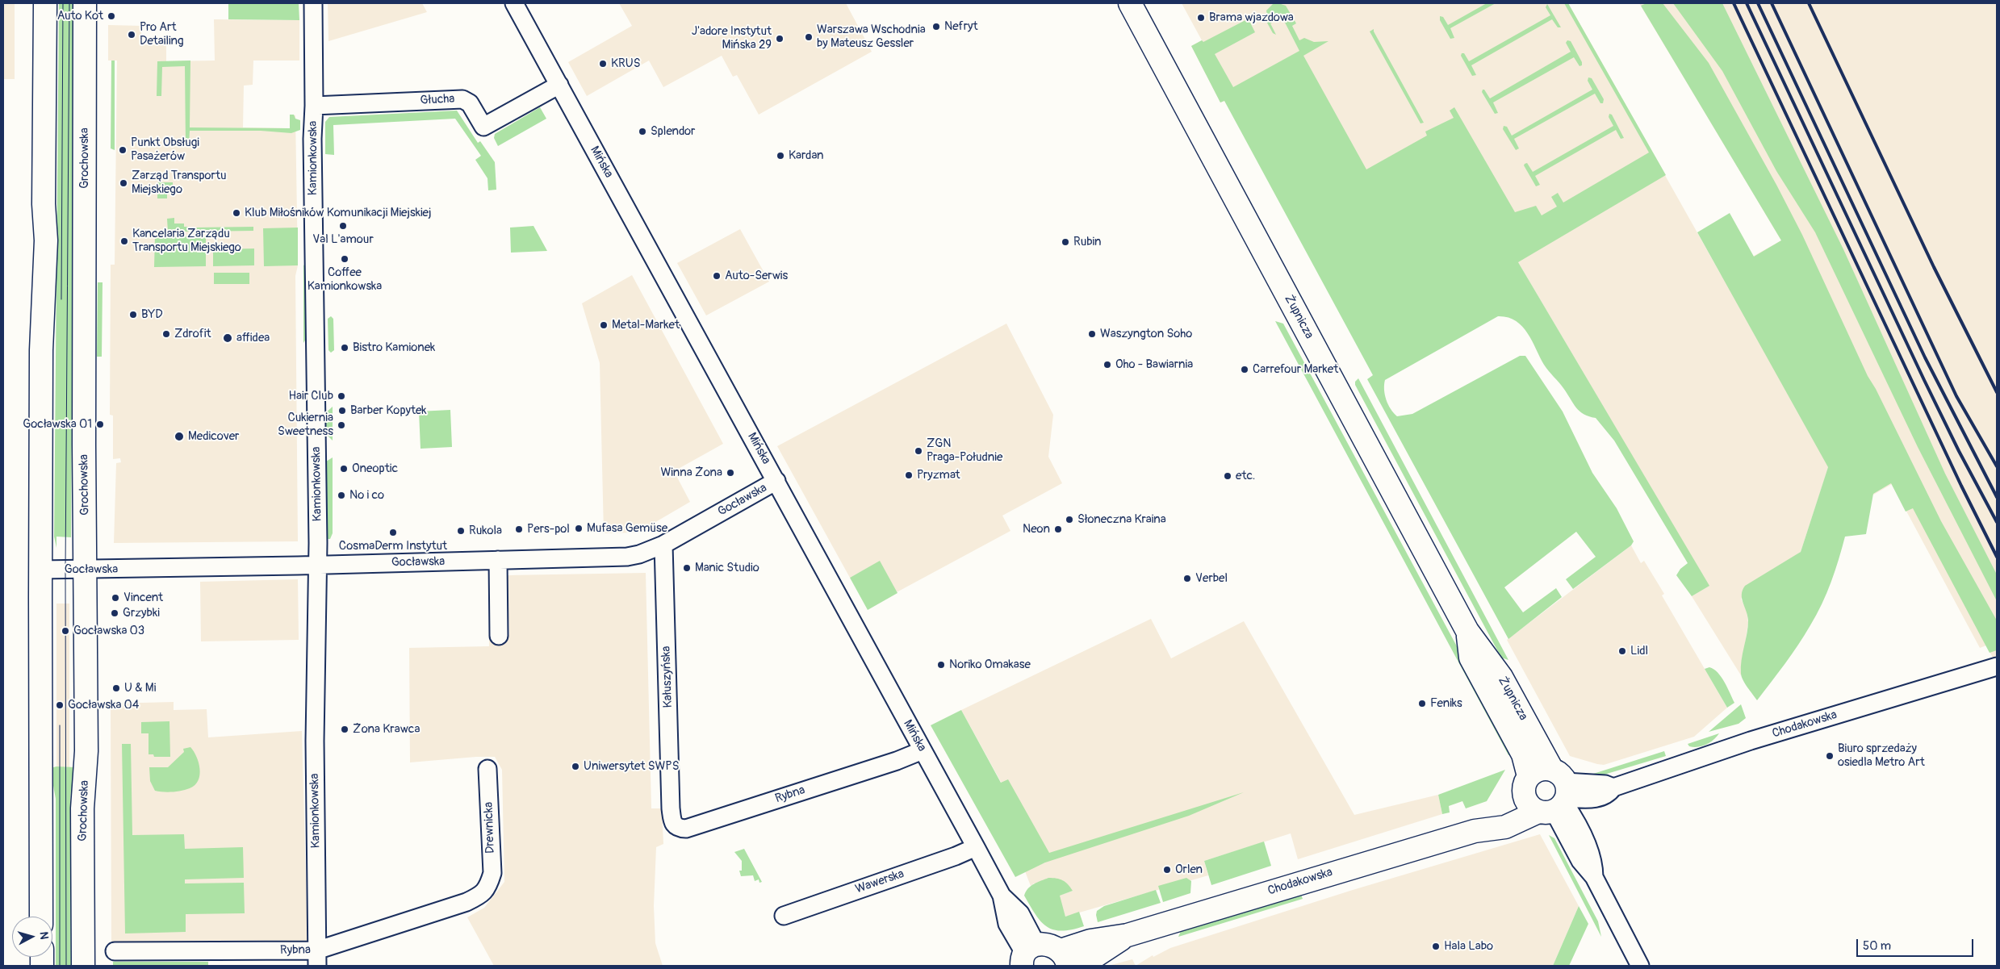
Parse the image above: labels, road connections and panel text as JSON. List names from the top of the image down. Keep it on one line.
{"streets":{"main road":["Grochowska","Żupnicza","Chodakowska"],"street":["Głucha","Kamionkowska","Mińska","Gocławska","Kałuszyńska","Rybna","Drewnicka","Wawerska"]},"crossings":[["Głucha","Kamionkowska"],["Głucha","Mińska"],["Grochowska","Gocławska"],["Kamionkowska","Gocławska"],["Kamionkowska","Rybna"],["Mińska","Gocławska"],["Mińska","Rybna"],["Mińska","Wawerska"],["Żupnicza","Chodakowska"],["Gocławska","Kałuszyńska"],["Kałuszyńska","Rybna"],["Rybna","Drewnicka"]],"places":["Auto Kot","Brama wjazdowa","Nefryt","Pro Art Detailing","Warszawa Wschodnia by Mateusz Gessler","J'adore Instytut Mińska 29","KRUS","Splendor","Punkt Obsługi Pasażerów","Kardan","Zarząd Transportu Miejskiego","Klub Miłośników Komunikacji Miejskiej","Val L'amour","Kancelaria Zarządu Transportu Miejskiego","Rubin","Coffee Kamionkowska","Auto-Serwis","BYD","Metal-Market","Zdrofit","Waszyngton Soho","affidea","Bistro Kamionek","Oho - Bawiarnia","Carrefour Market","Hair Club","Barber Kopytek","Gocławska 01","Cukiernia Sweetness","Medicover","ZGN Praga-Południe","Oneoptic","Winna Żona","Pryzmat","etc.","No i co","Słoneczna Kraina","Mufasa Gemüse","Pers-pol","Neon","Rukola","CosmaDerm Instytut","Manic Studio","Verbel","Vincent","Grzybki","Gocławska 03","Lidl","Noriko Omakase","U & Mi","Feniks","Gocławska 04","Żona Krawca","Biuro sprzedaży osiedla Metro Art","Uniwersytet SWPS","Orlen","Hala Labo"],"scale_bar":"50 m","north":"right"}
